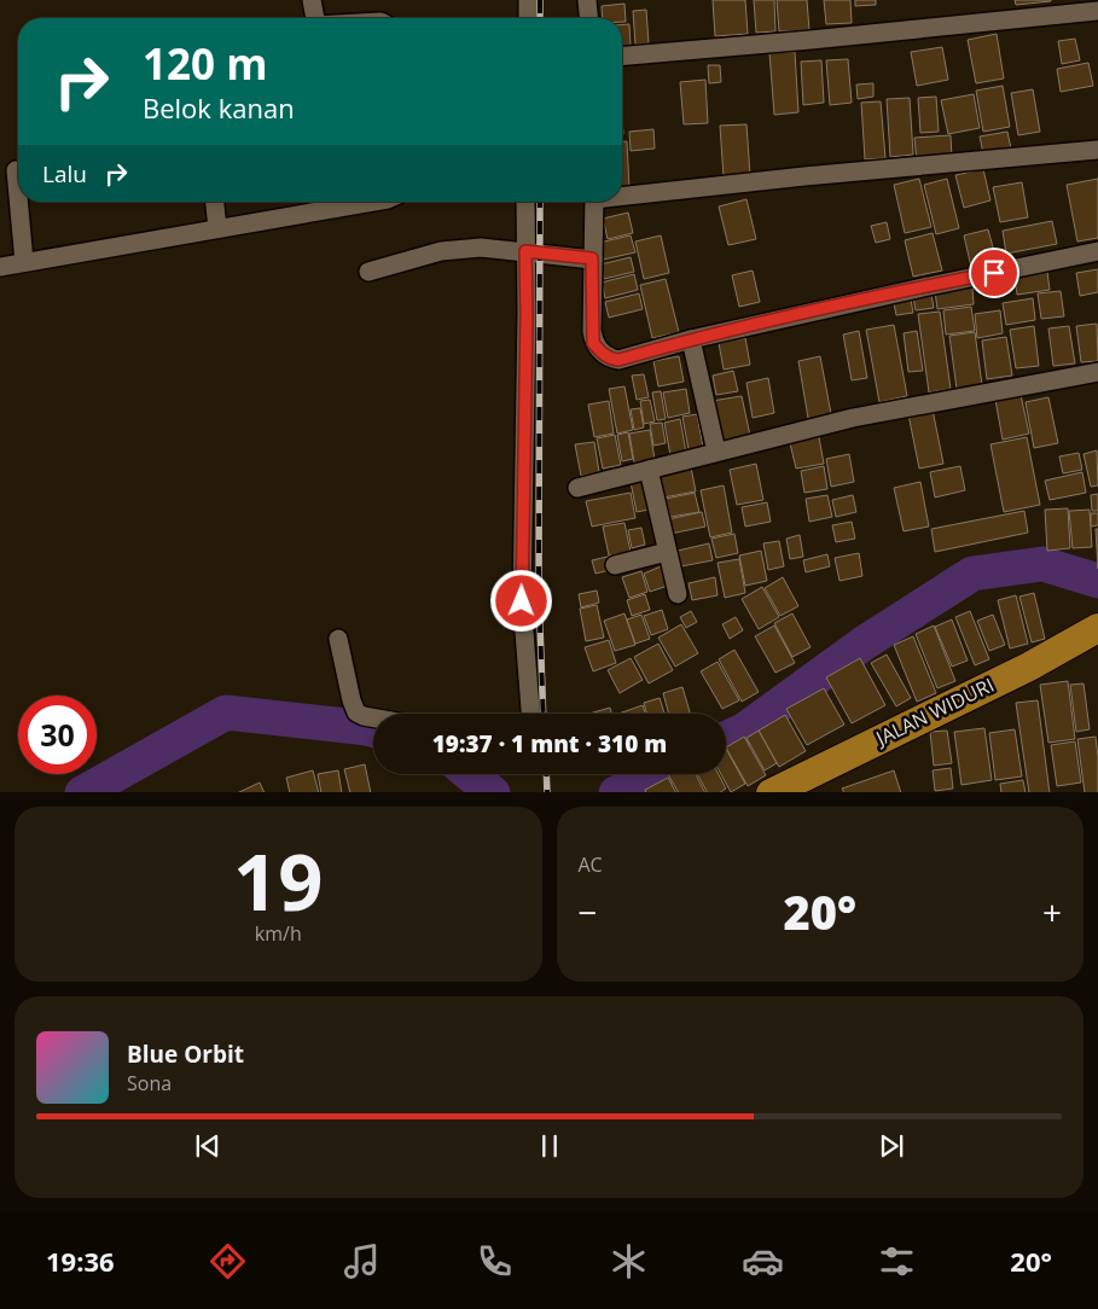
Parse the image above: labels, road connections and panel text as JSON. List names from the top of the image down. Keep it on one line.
{"streets":{"main road":["JALAN WIDURI"]},"page":{"turn":["120 m","Belok kanan"],"then":"Lalu","limit":"30","trip":"19:37 · 1 mnt · 310 m","tile":[["19","km/h"],"AC"],"heat":["−","20°","+"],"song":["Blue Orbit","Sona"],"tabs":["19:36","20°"]}}
